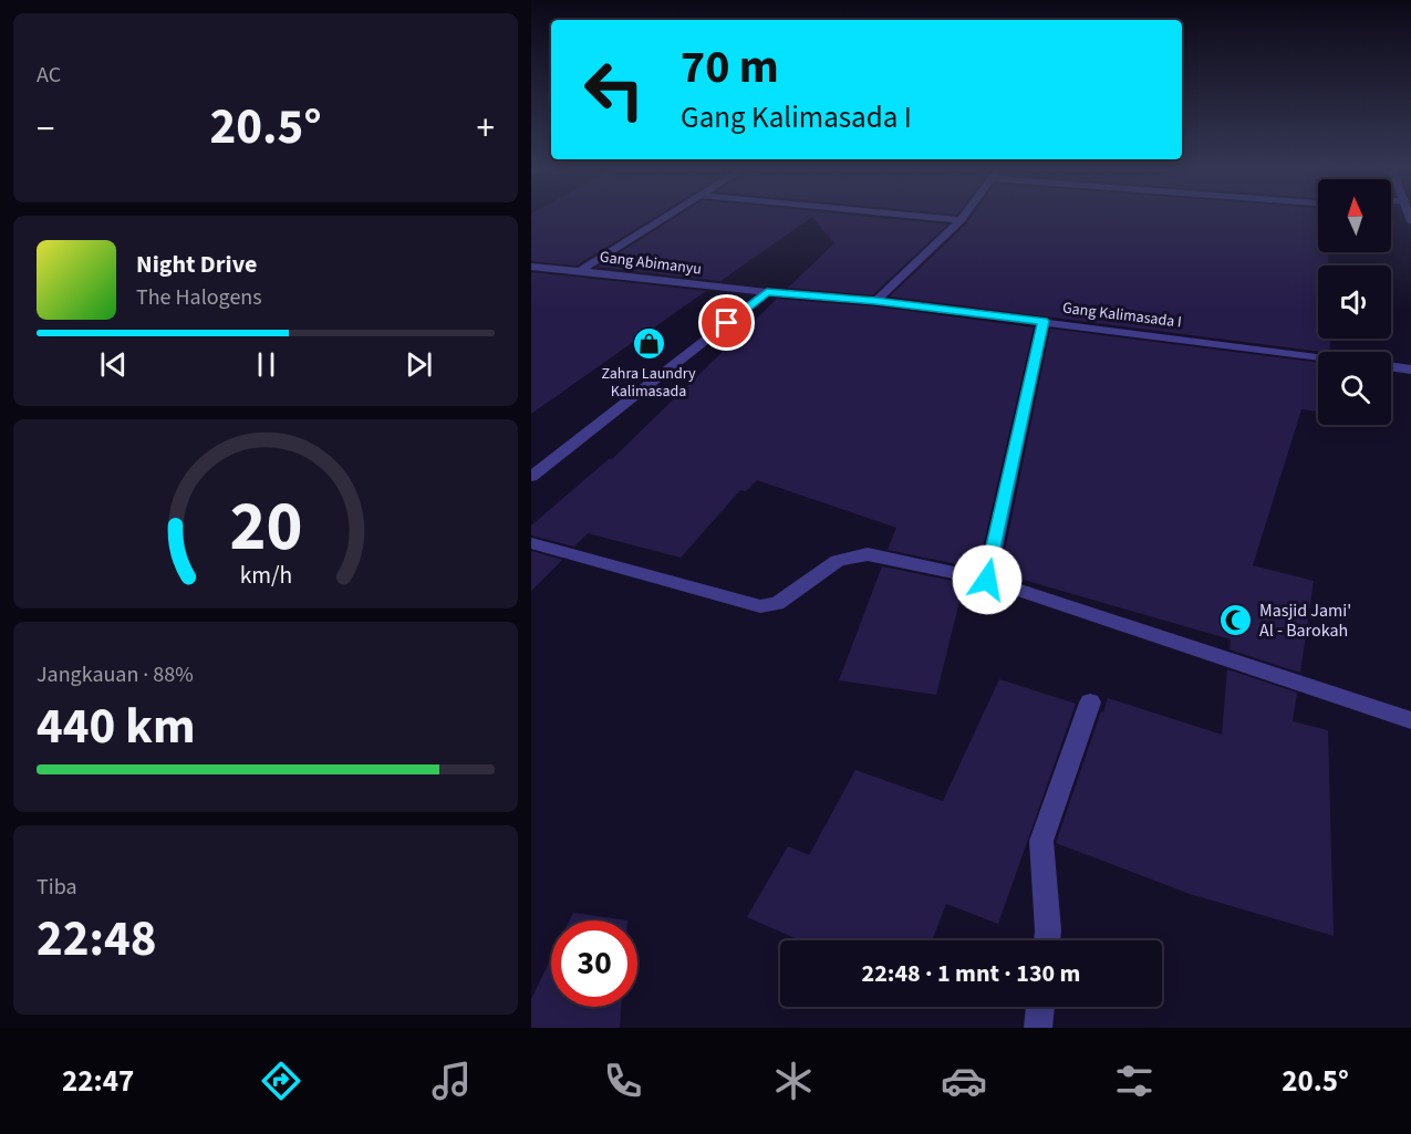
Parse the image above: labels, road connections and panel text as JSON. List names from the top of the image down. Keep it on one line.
{"streets":{"street":["Gang Abimanyu","Gang Kalimasada I"]},"crossings":[["Gang Abimanyu","Gang Kalimasada I"]],"places":{"shop":["Zahra Laundry Kalimasada"],"mosque":["Masjid Jami' Al - Barokah"]},"north":"top","page":{"tile":["AC",["Jangkauan · 88%","440 km"],["Tiba","22:48"]],"turn":["70 m","Gang Kalimasada I"],"heat":["−","20.5°","+"],"song":["Night Drive","The Halogens"],"limit":"30","trip":"22:48 · 1 mnt · 130 m","tabs":["22:47","20.5°"],"gauge":["20","km/h"]}}
